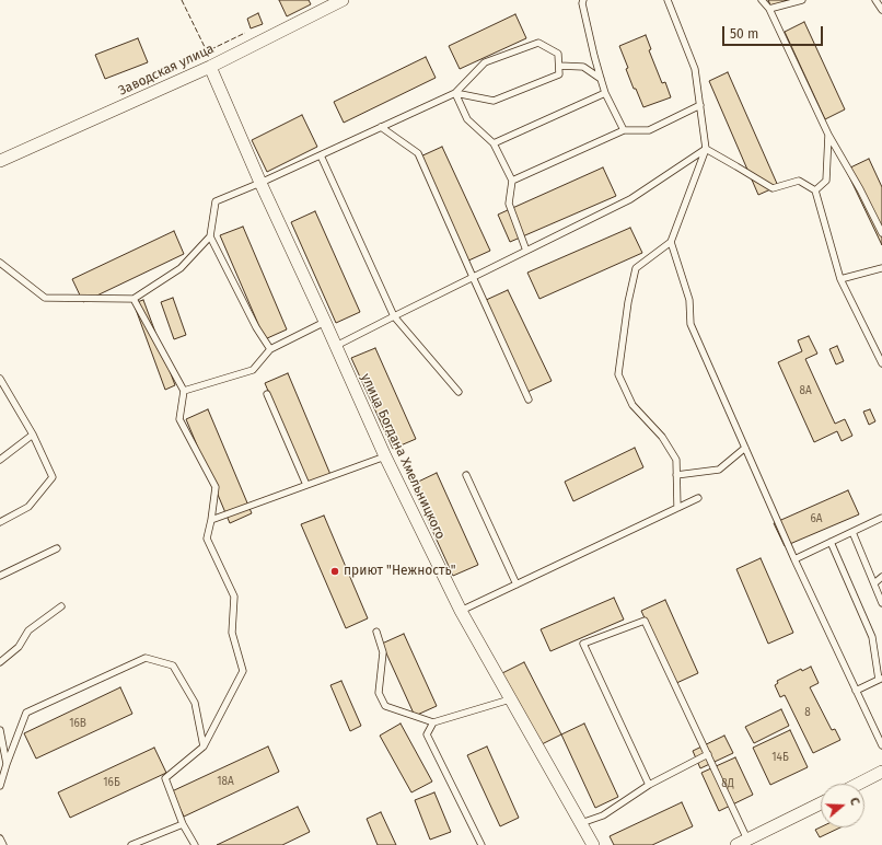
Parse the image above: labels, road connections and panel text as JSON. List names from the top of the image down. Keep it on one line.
{"streets":{"street":["Заводская улица","улица Богдана Хмельницкого"]},"crossings":[["Заводская улица","улица Богдана Хмельницкого"]],"places":["приют \"Нежность\""],"house_numbers":["8А","6А","8","16В","14Б","18А","16Б","8Д"],"scale_bar":"50 m","north":"right"}
